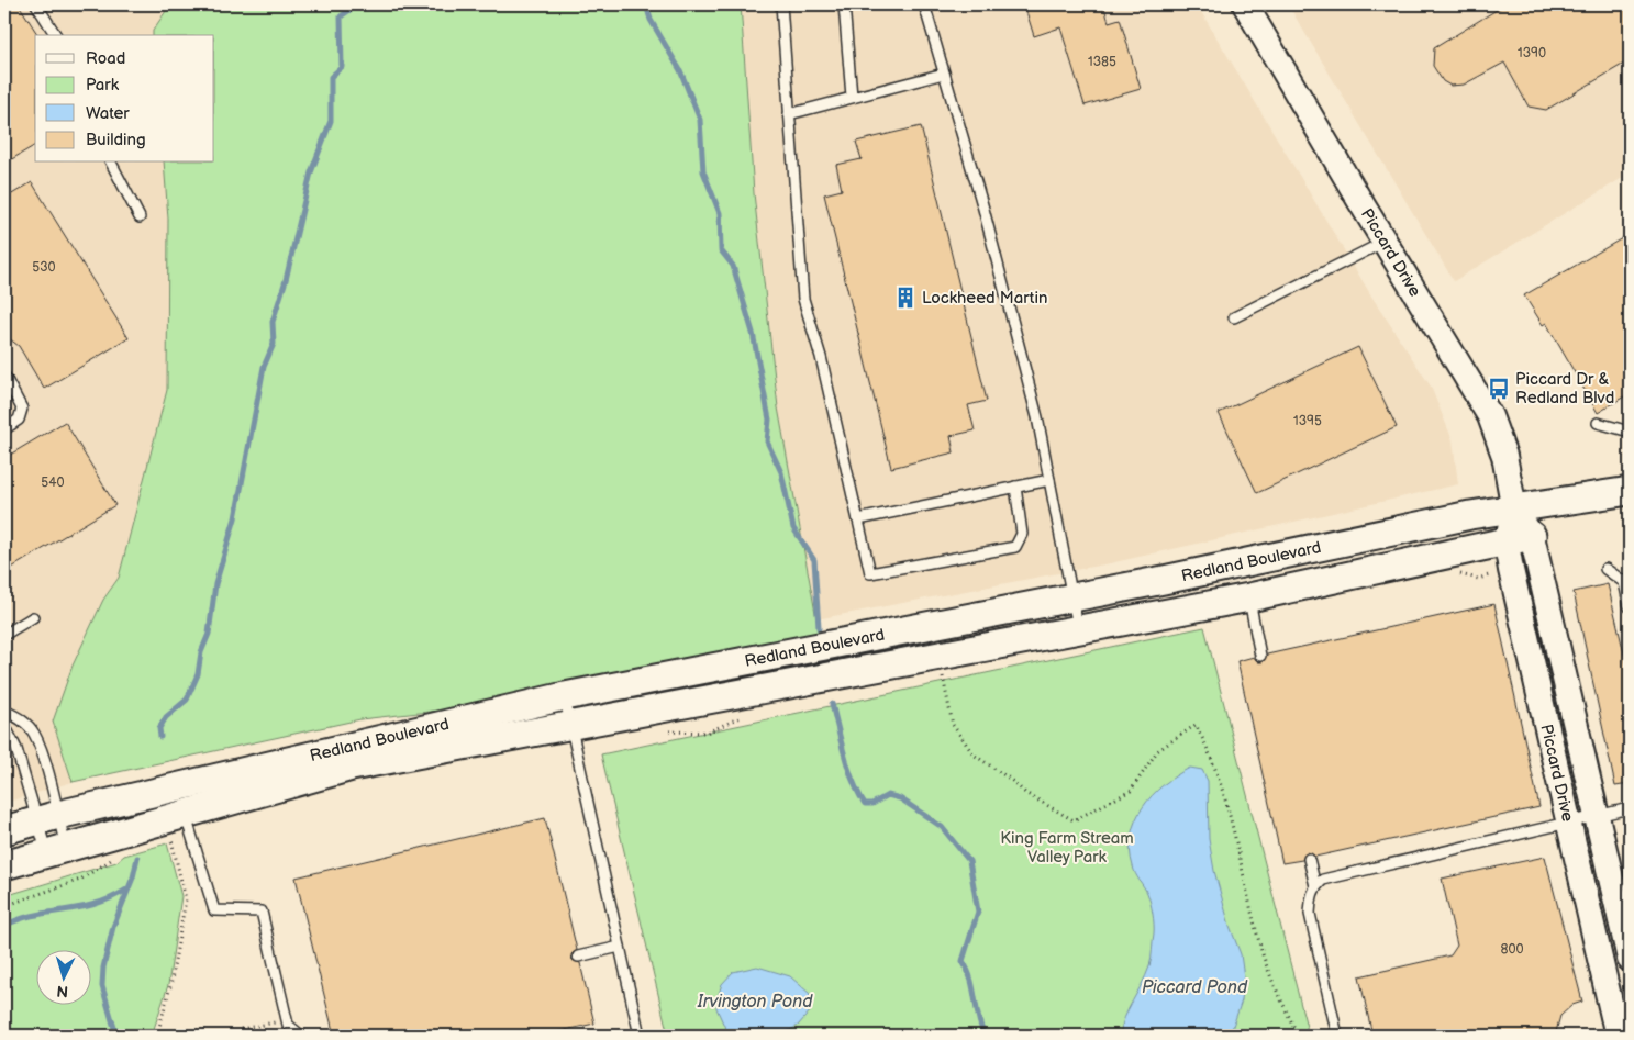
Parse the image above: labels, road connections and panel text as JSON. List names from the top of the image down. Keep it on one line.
{"streets":{"main road":["Redland Boulevard"],"street":["Piccard Drive"]},"crossings":[["Piccard Drive","Redland Boulevard"]],"water":["Piccard Pond","Irvington Pond"],"parks":["King Farm Stream Valley Park"],"places":{"building":["Lockheed Martin"],"bus stop":["Piccard Dr & Redland Blvd"]},"house_numbers":["1390","1385","530","1395","540","800"],"legend":["Road","Park","Water","Building"],"north":"bottom"}
